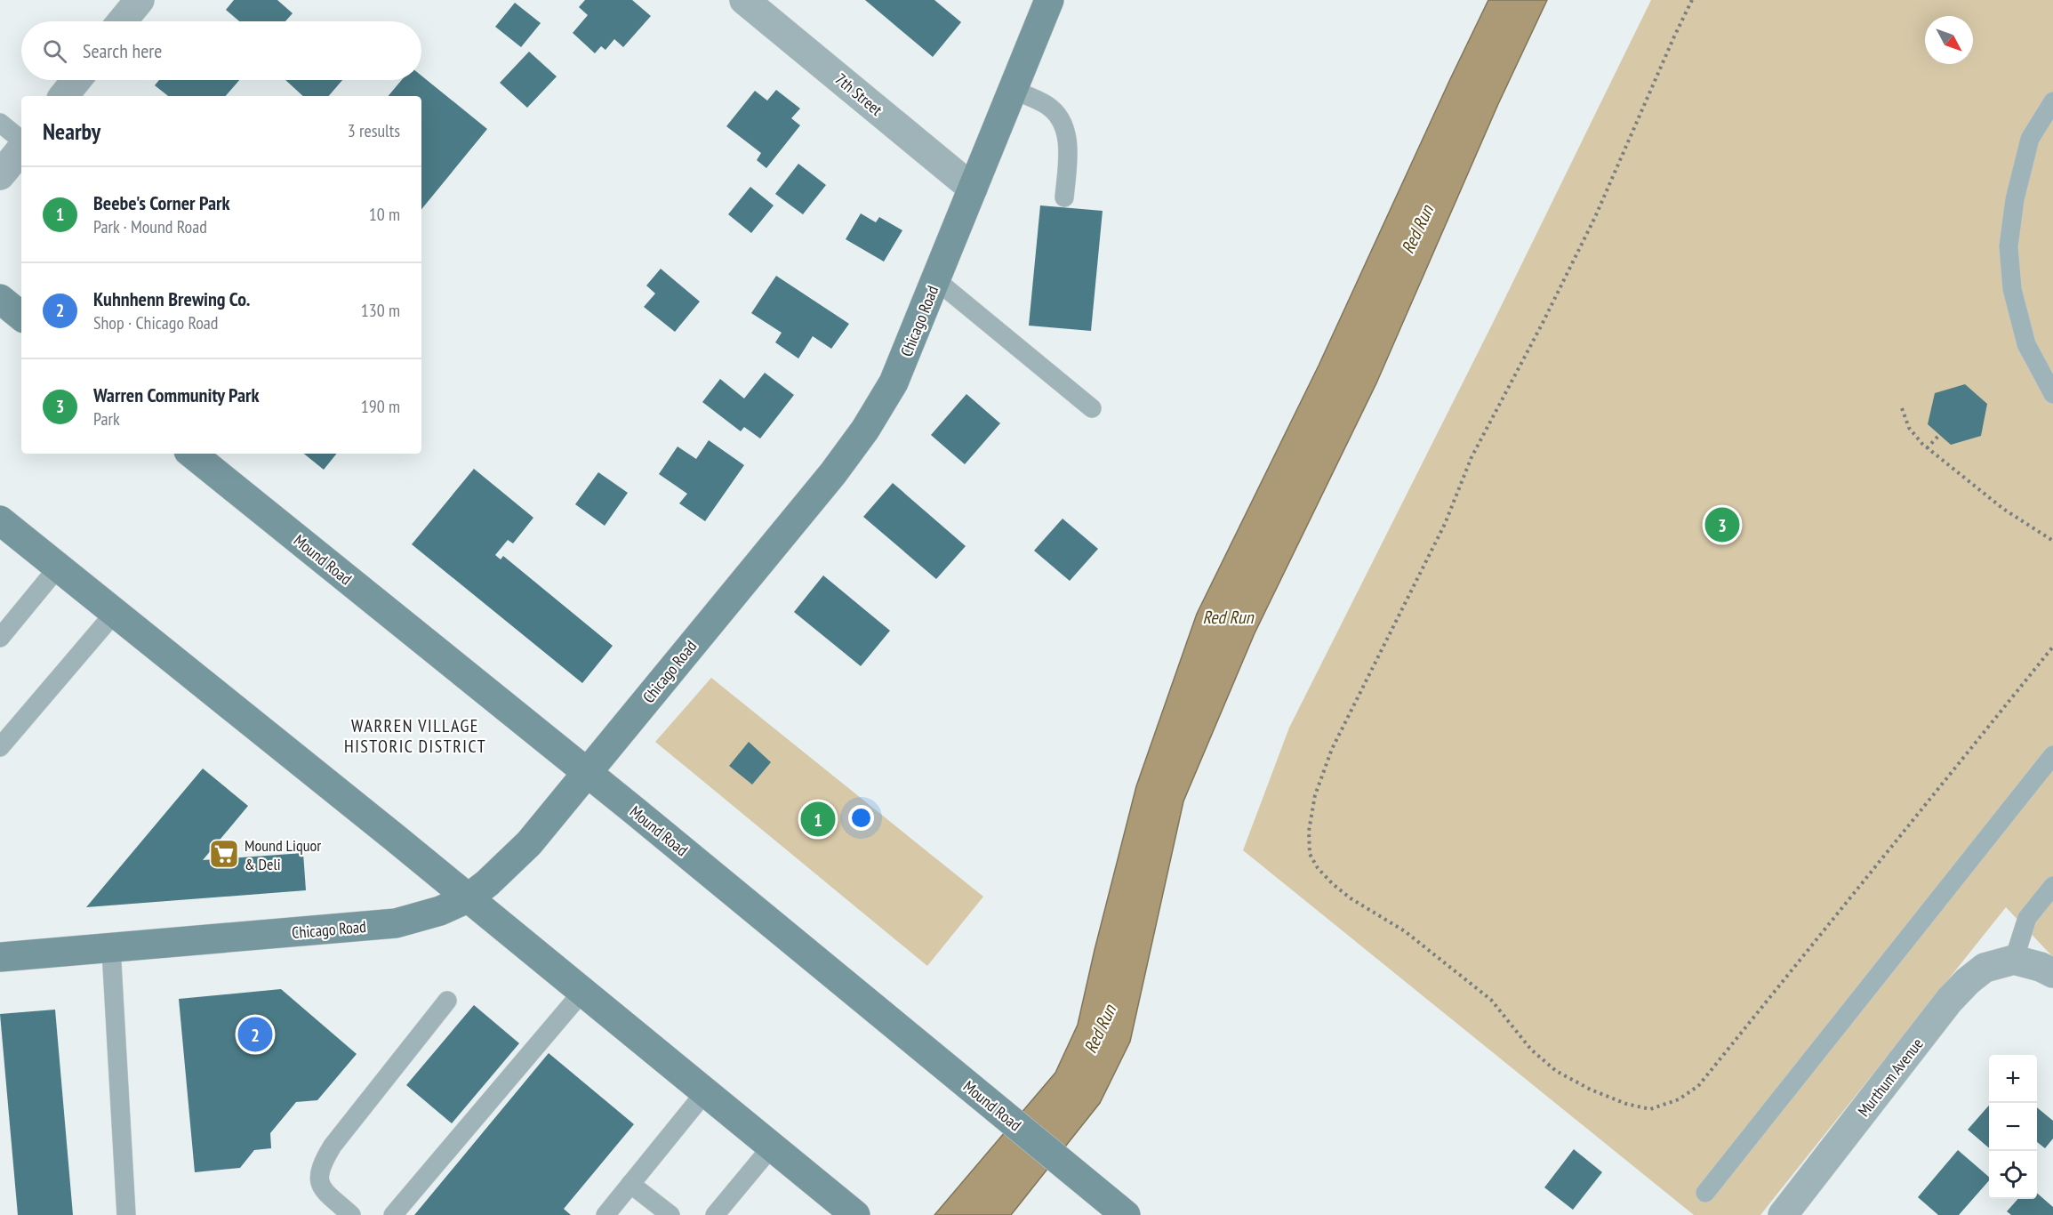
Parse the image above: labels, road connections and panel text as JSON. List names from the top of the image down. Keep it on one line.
{"streets":{"main road":["Chicago Road","Mound Road"],"street":["7th Street","Murthum Avenue"]},"crossings":[["7th Street","Chicago Road"],["Chicago Road","Mound Road"]],"districts":["WARREN VILLAGE HISTORIC DISTRICT"],"water":["Red Run"],"places":{"supermarket":["Mound Liquor & Deli"]},"north":"bottom right","page":{"search":"Search here","heading":["Nearby","3 results"],"list":[{"mark":"1","name":"Beebe's Corner Park","note":"Park · Mound Road","value":"10 m"},{"mark":"2","name":"Kuhnhenn Brewing Co.","note":"Shop · Chicago Road","value":"130 m"},{"mark":"3","name":"Warren Community Park","note":"Park","value":"190 m"}],"pins":["3","1","2"],"map_buttons":["+","−"]}}
